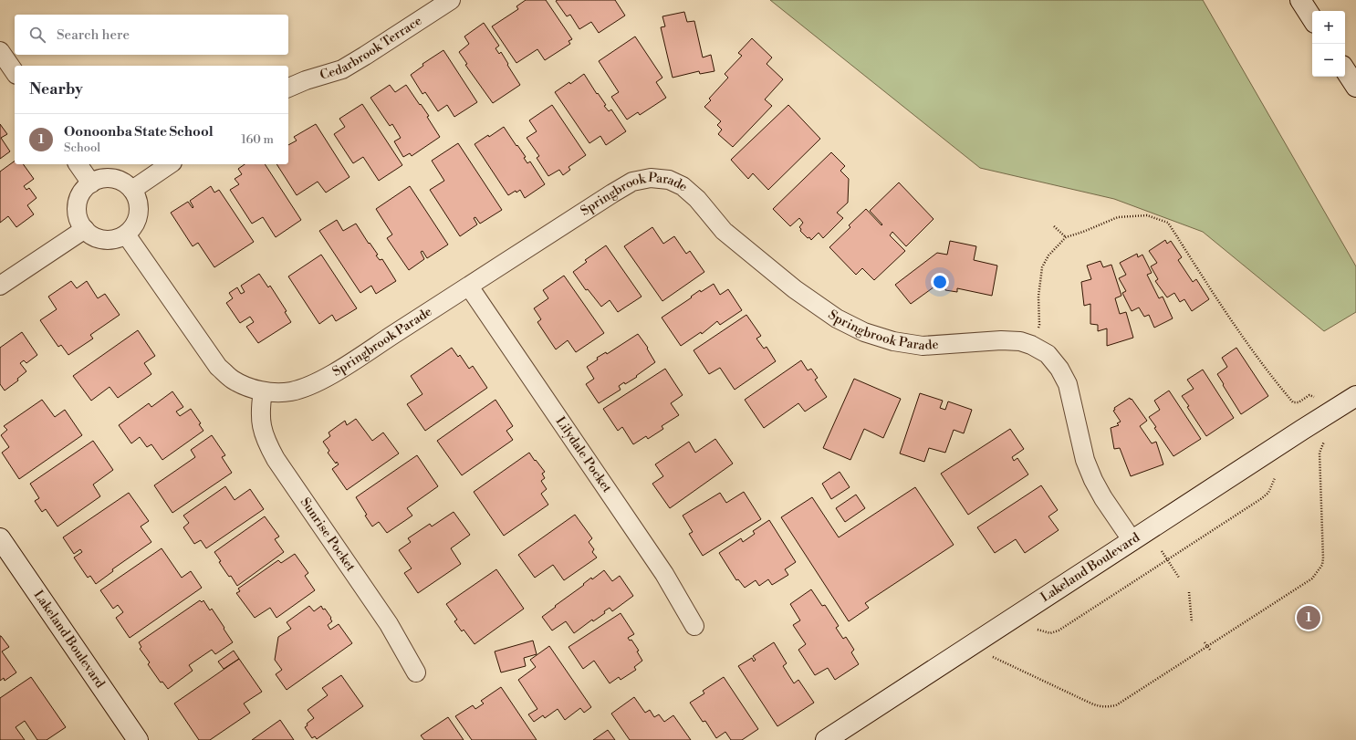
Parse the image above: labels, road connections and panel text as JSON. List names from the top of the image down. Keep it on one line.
{"streets":{"street":["Cedarbrook Terrace","Springbrook Parade","Lilydale Pocket","Sunrise Pocket","Lakeland Boulevard"]},"crossings":[["Springbrook Parade","Lilydale Pocket"],["Springbrook Parade","Sunrise Pocket"],["Springbrook Parade","Lakeland Boulevard"]],"page":{"map_buttons":["+","−"],"search":"Search here","heading":"Nearby","list":[{"mark":"1","name":"Oonoonba State School","note":"School","value":"160 m"}],"pins":"1"}}
